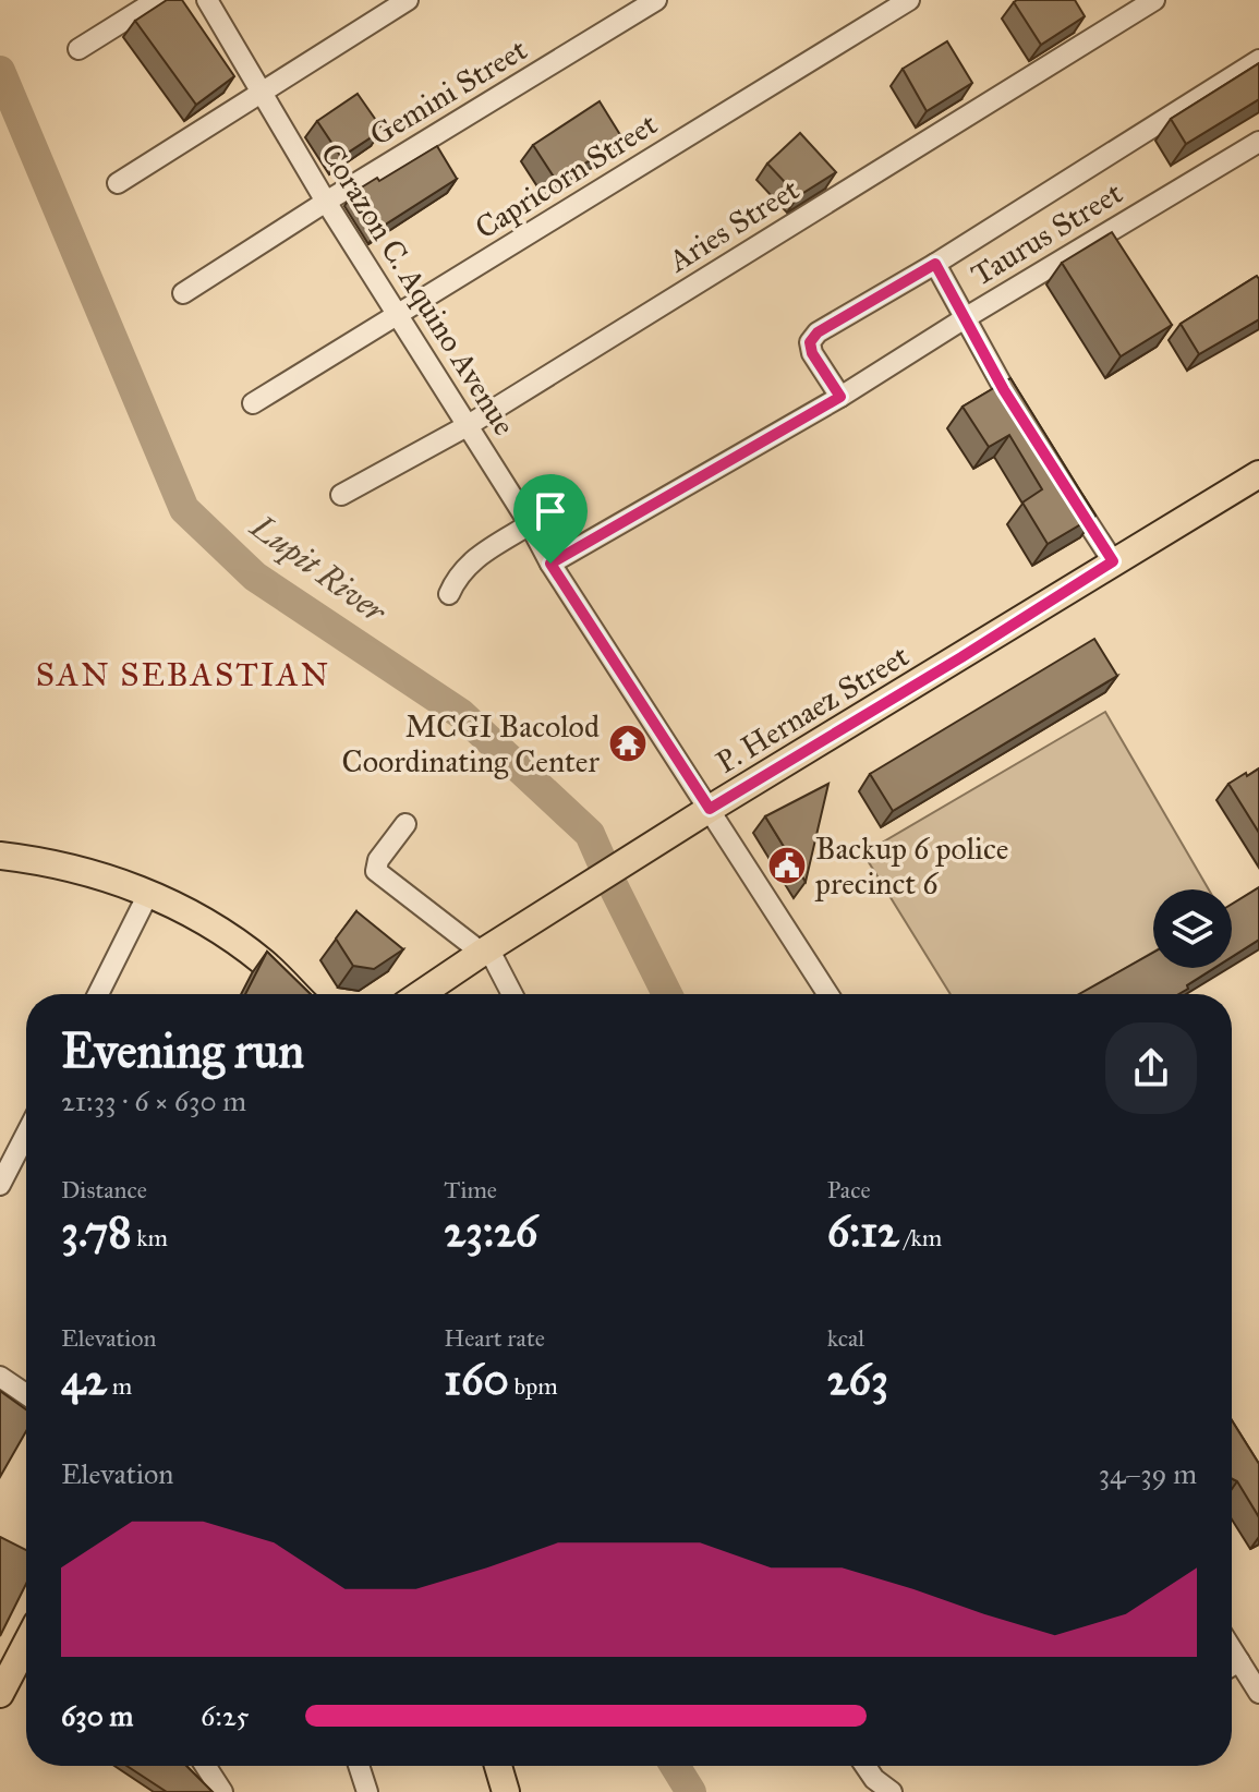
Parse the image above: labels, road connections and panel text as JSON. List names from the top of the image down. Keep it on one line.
{"streets":{"main road":["P. Hernaez Street"],"street":["Gemini Street","Capricorn Street","Aries Street","Taurus Street","Corazon C. Aquino Avenue"]},"crossings":[["Gemini Street","Corazon C. Aquino Avenue"],["Capricorn Street","Corazon C. Aquino Avenue"],["Aries Street","Corazon C. Aquino Avenue"],["Taurus Street","Corazon C. Aquino Avenue"],["Corazon C. Aquino Avenue","P. Hernaez Street"]],"districts":["SAN SEBASTIAN"],"water":["Lupit River"],"places":{"temple":["MCGI Bacolod Coordinating Center"],"public building":["Backup 6 police precinct 6"]},"page":{"heading":["Evening run","21:33 · 6 × 630 m"],"stats":[["Distance","3.78 km"],["Time","23:26"],["Pace","6:12 /km"],["Elevation","42 m"],["Heart rate","160 bpm"],["kcal","263"]],"chart":["Elevation","34–39 m"],"list":[{"name":"630 m","note":"6:25"}]}}
